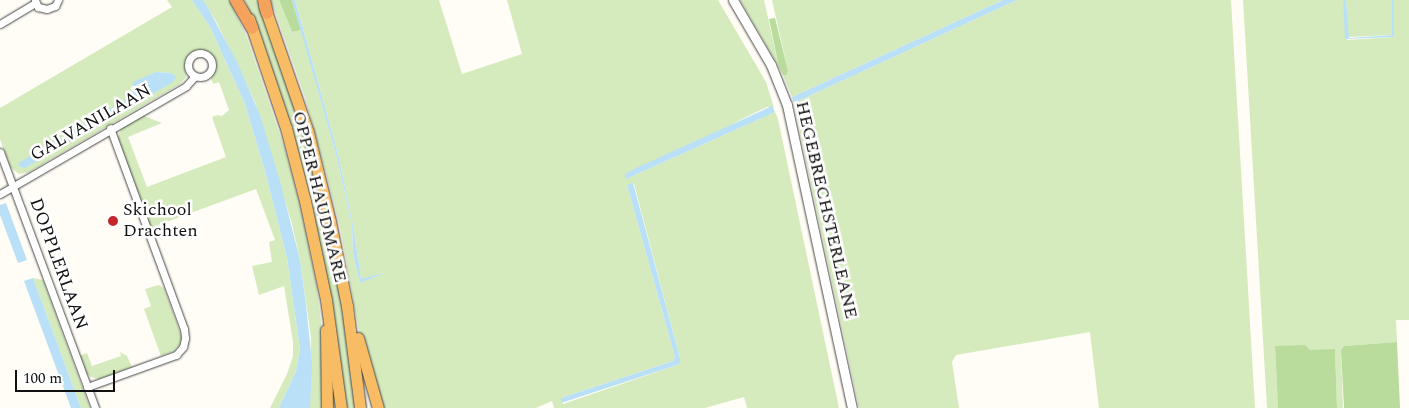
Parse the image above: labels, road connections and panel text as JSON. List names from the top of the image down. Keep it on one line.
{"streets":{"highway":["OPPER HAUDMARE"],"street":["GALVANILAAN","HEGEBRECHSTERLEANE","DOPPLERLAAN"]},"crossings":[["GALVANILAAN","DOPPLERLAAN"]],"places":["Skichool Drachten"],"scale_bar":"100 m"}
